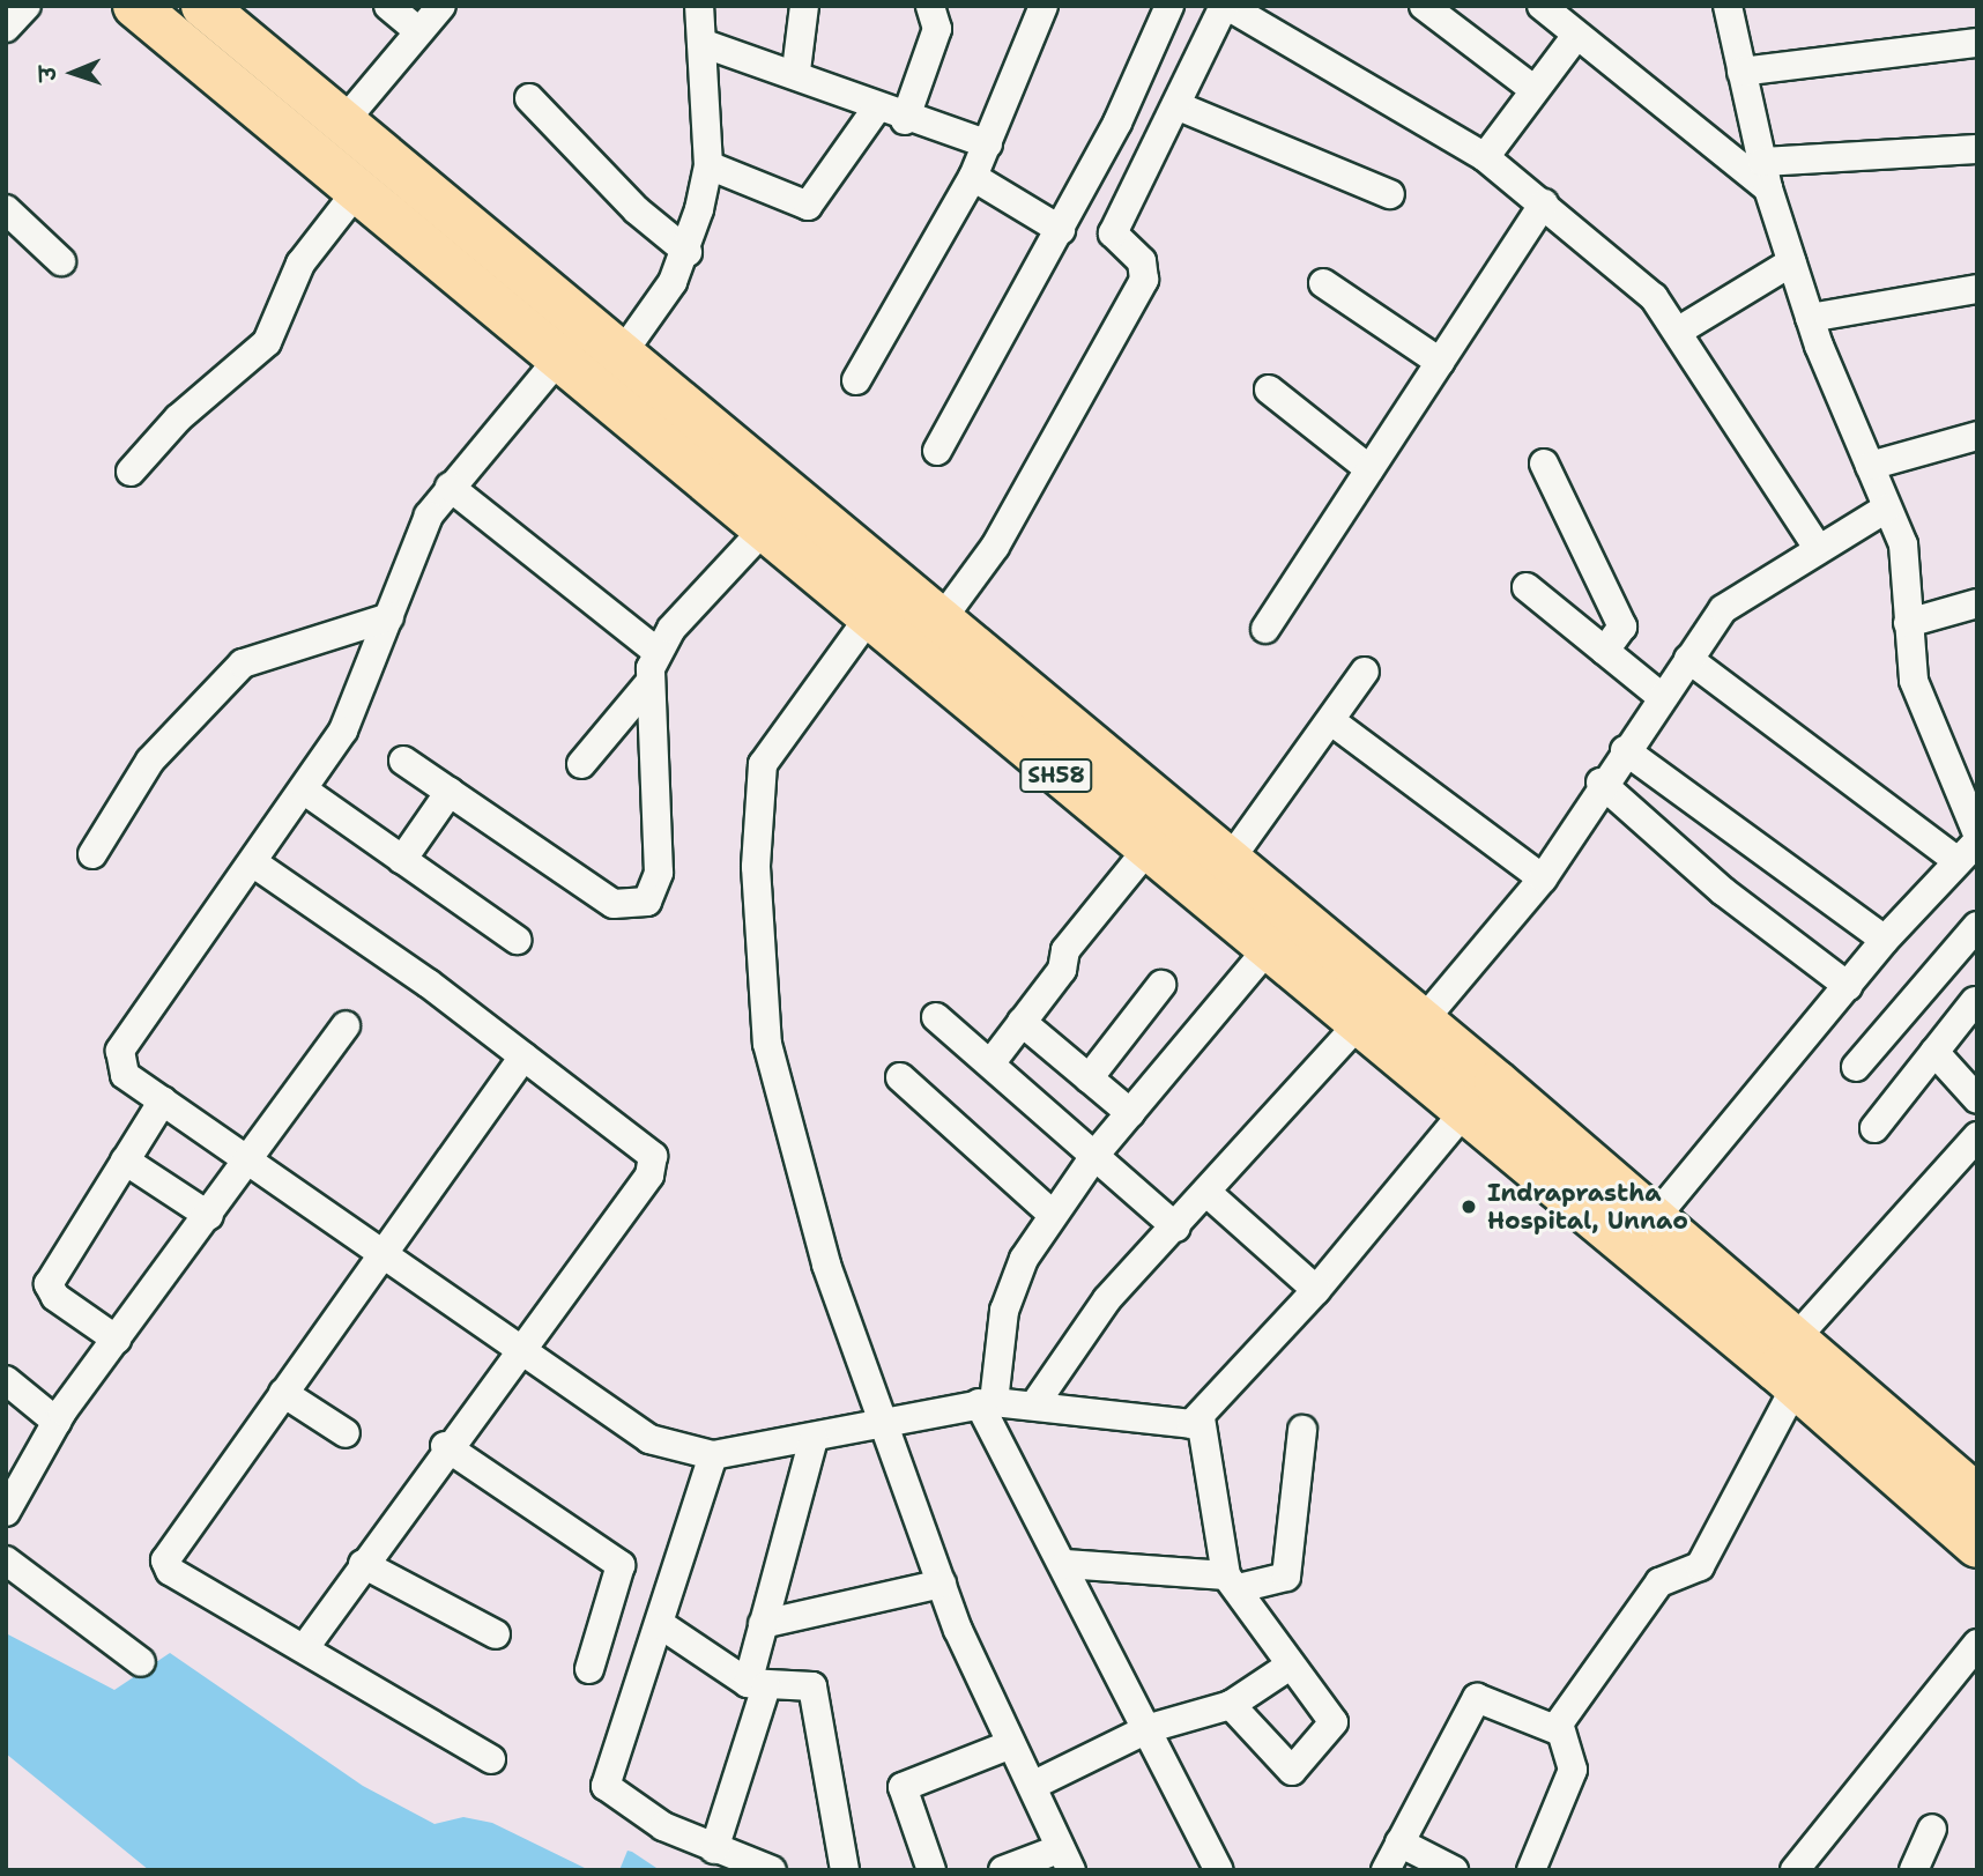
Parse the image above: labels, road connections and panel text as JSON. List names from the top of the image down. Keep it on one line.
{"streets":{"main road":["SH58"]},"places":["Indraprastha Hospital, Unnao"],"north":"left"}
